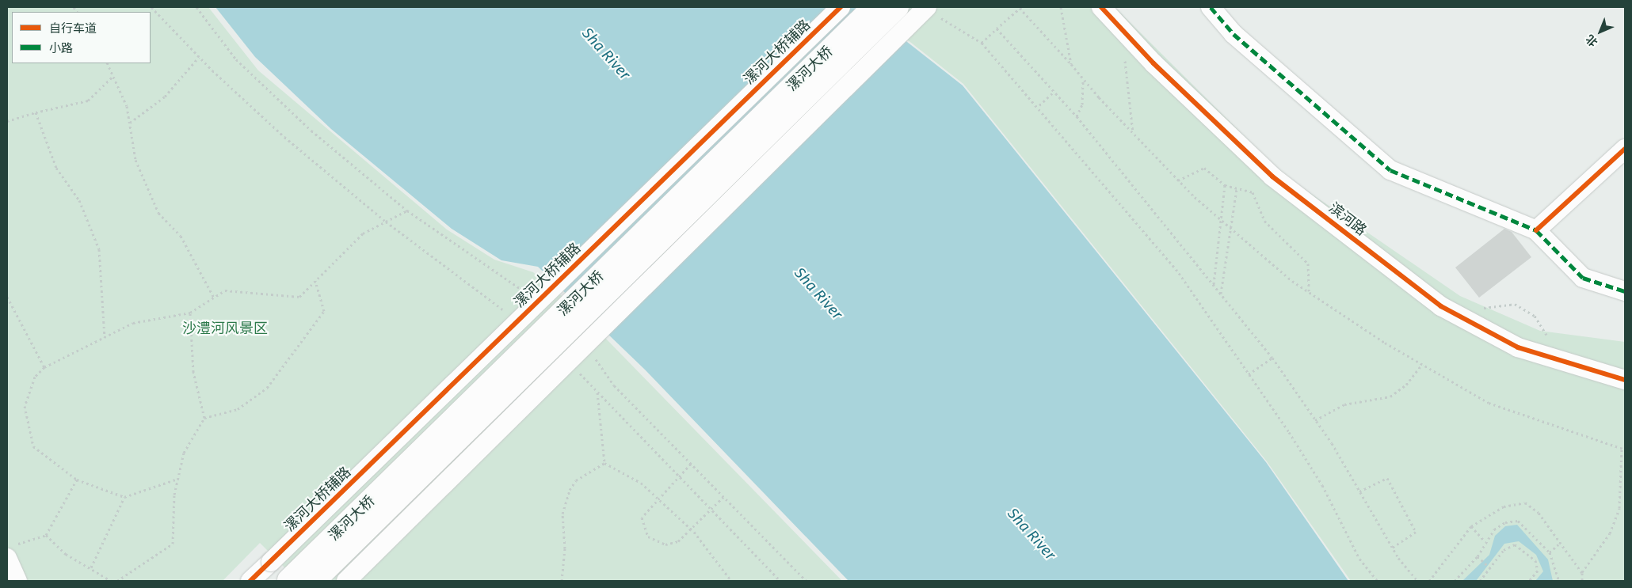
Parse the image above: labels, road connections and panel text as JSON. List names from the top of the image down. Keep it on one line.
{"streets":{"main road":["漯河大桥"],"street":["漯河大桥辅路","滨河路"]},"water":["Sha River"],"parks":["沙澧河风景区"],"legend":["自行车道","小路"],"north":"bottom left"}
